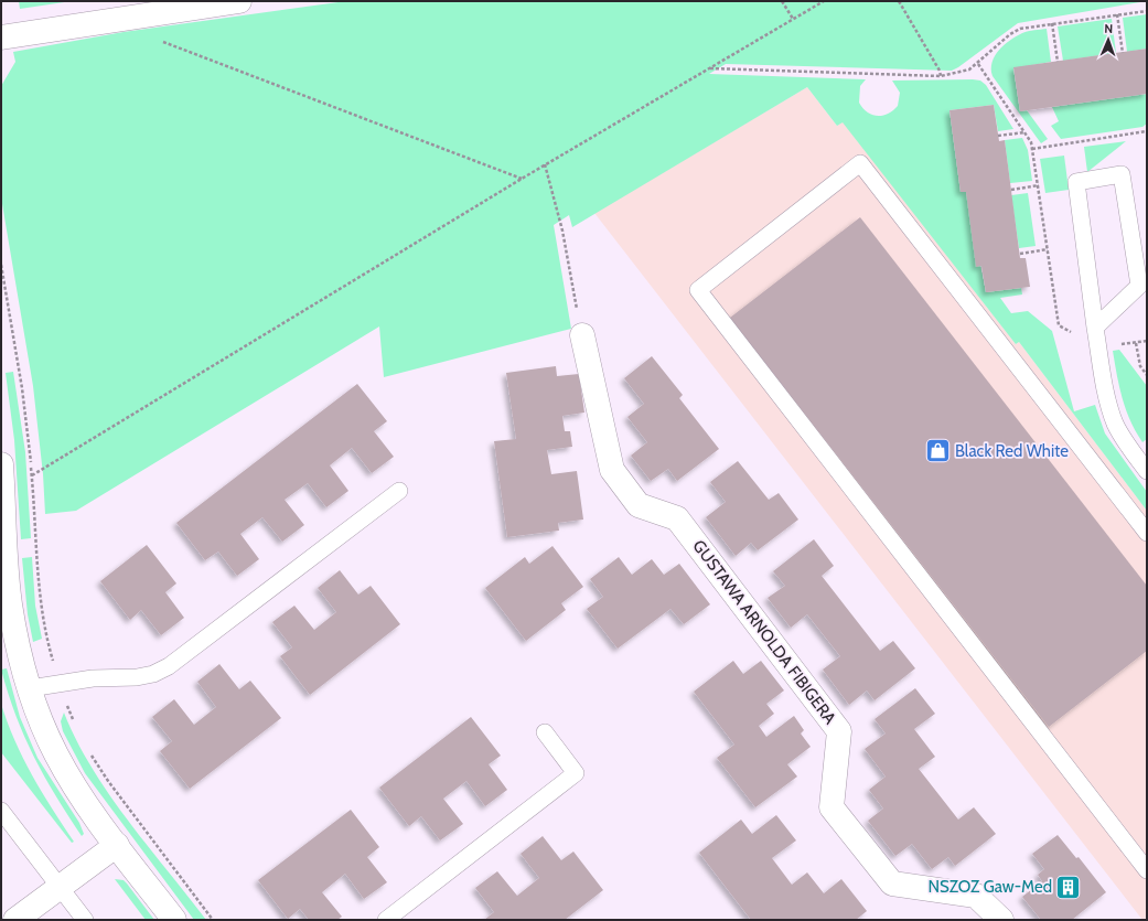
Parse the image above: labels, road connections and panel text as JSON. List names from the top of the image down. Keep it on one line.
{"streets":{"street":["GUSTAWA ARNOLDA FIBIGERA"]},"places":{"shop":["Black Red White"],"building":["NSZOZ Gaw-Med"]},"north":"top"}
